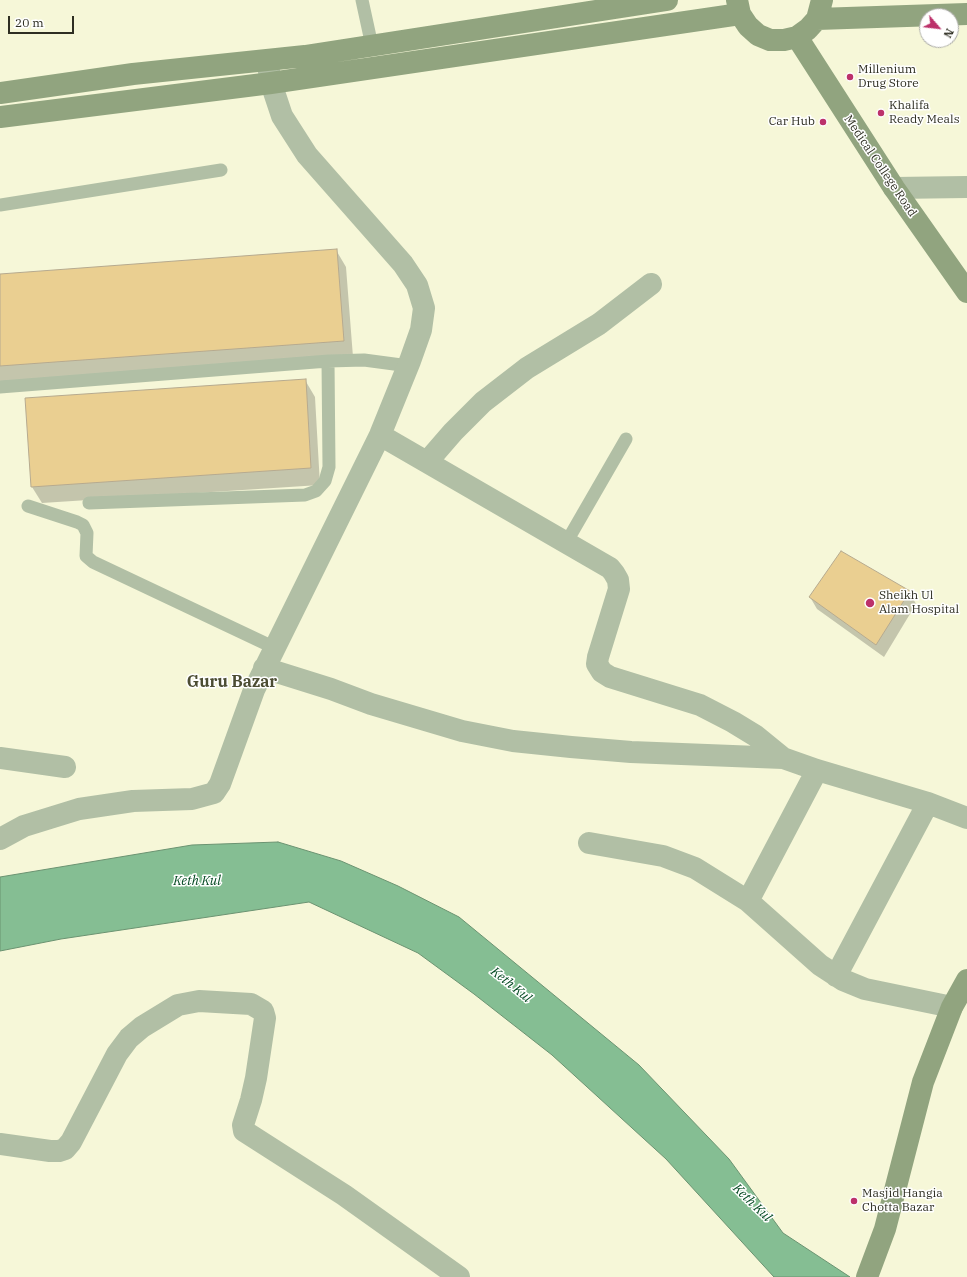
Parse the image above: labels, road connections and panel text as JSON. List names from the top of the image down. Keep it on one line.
{"streets":{"main road":["Medical College Road"]},"districts":["Guru Bazar"],"water":["Keth Kul"],"places":["Millenium Drug Store","Khalifa Ready Meals","Car Hub","Sheikh Ul Alam Hospital","Masjid Hangia Chotta Bazar"],"scale_bar":"20 m","north":"bottom right"}
